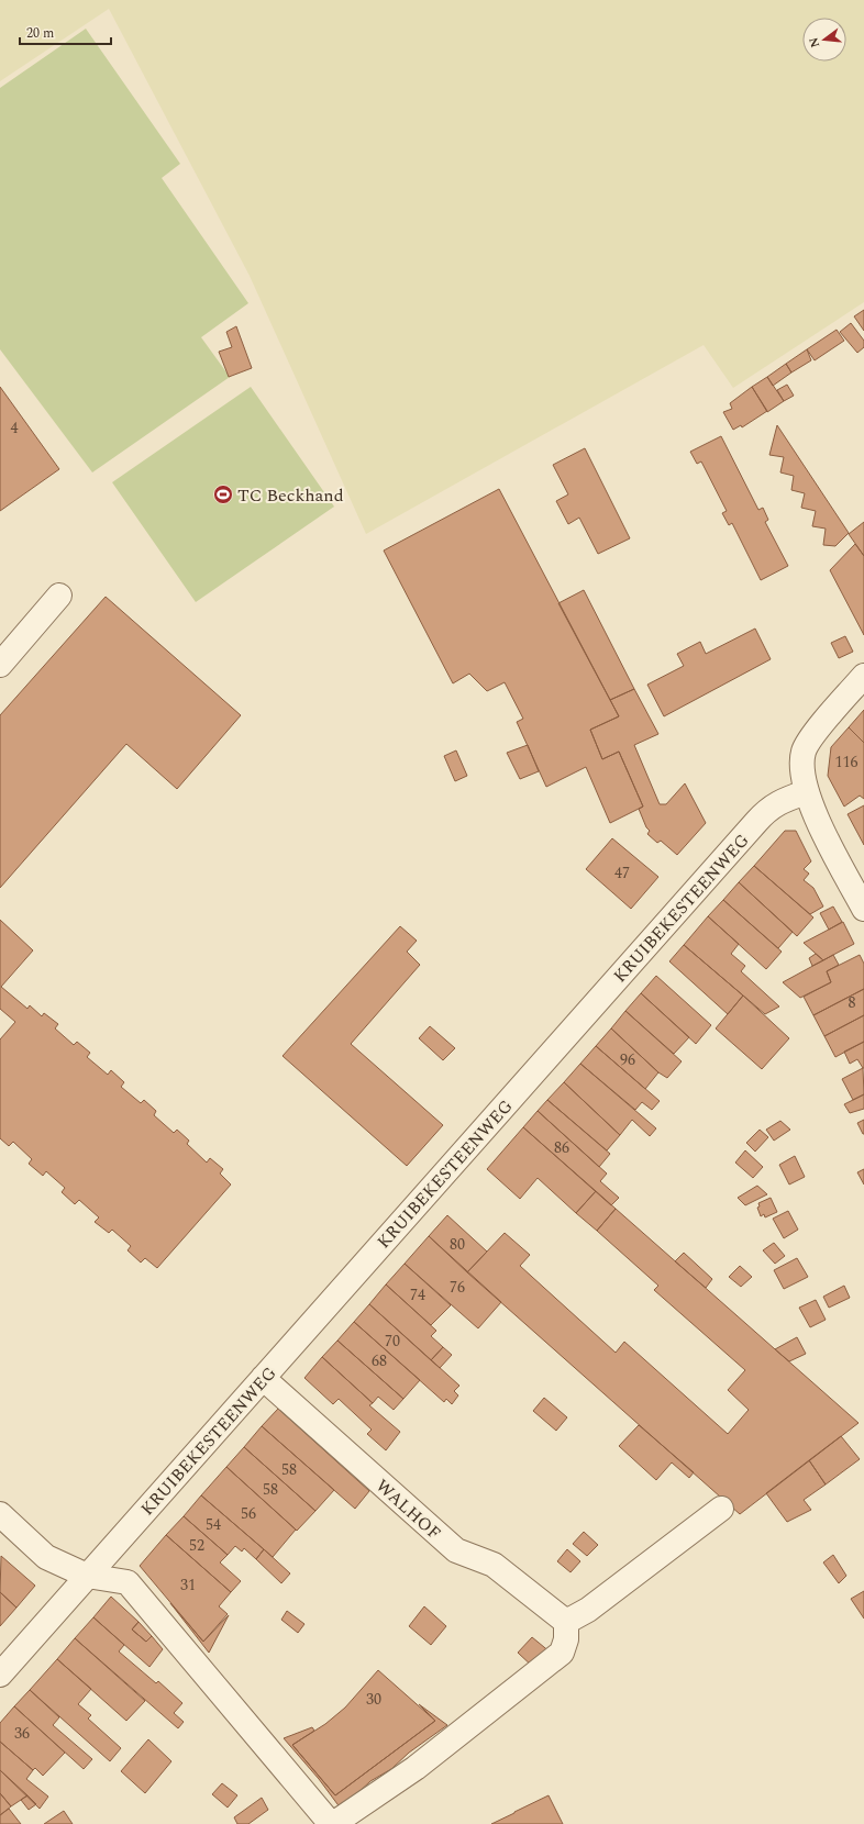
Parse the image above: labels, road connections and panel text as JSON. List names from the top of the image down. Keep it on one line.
{"streets":{"street":["KRUIBEKESTEENWEG","WALHOF"]},"crossings":[["KRUIBEKESTEENWEG","WALHOF"]],"places":{"sports":["TC Beckhand"]},"house_numbers":["4","116","47","8","96","86","80","76","74","70","68","58","58","56","54","52","31","30","36"],"scale_bar":"20 m","north":"left"}
